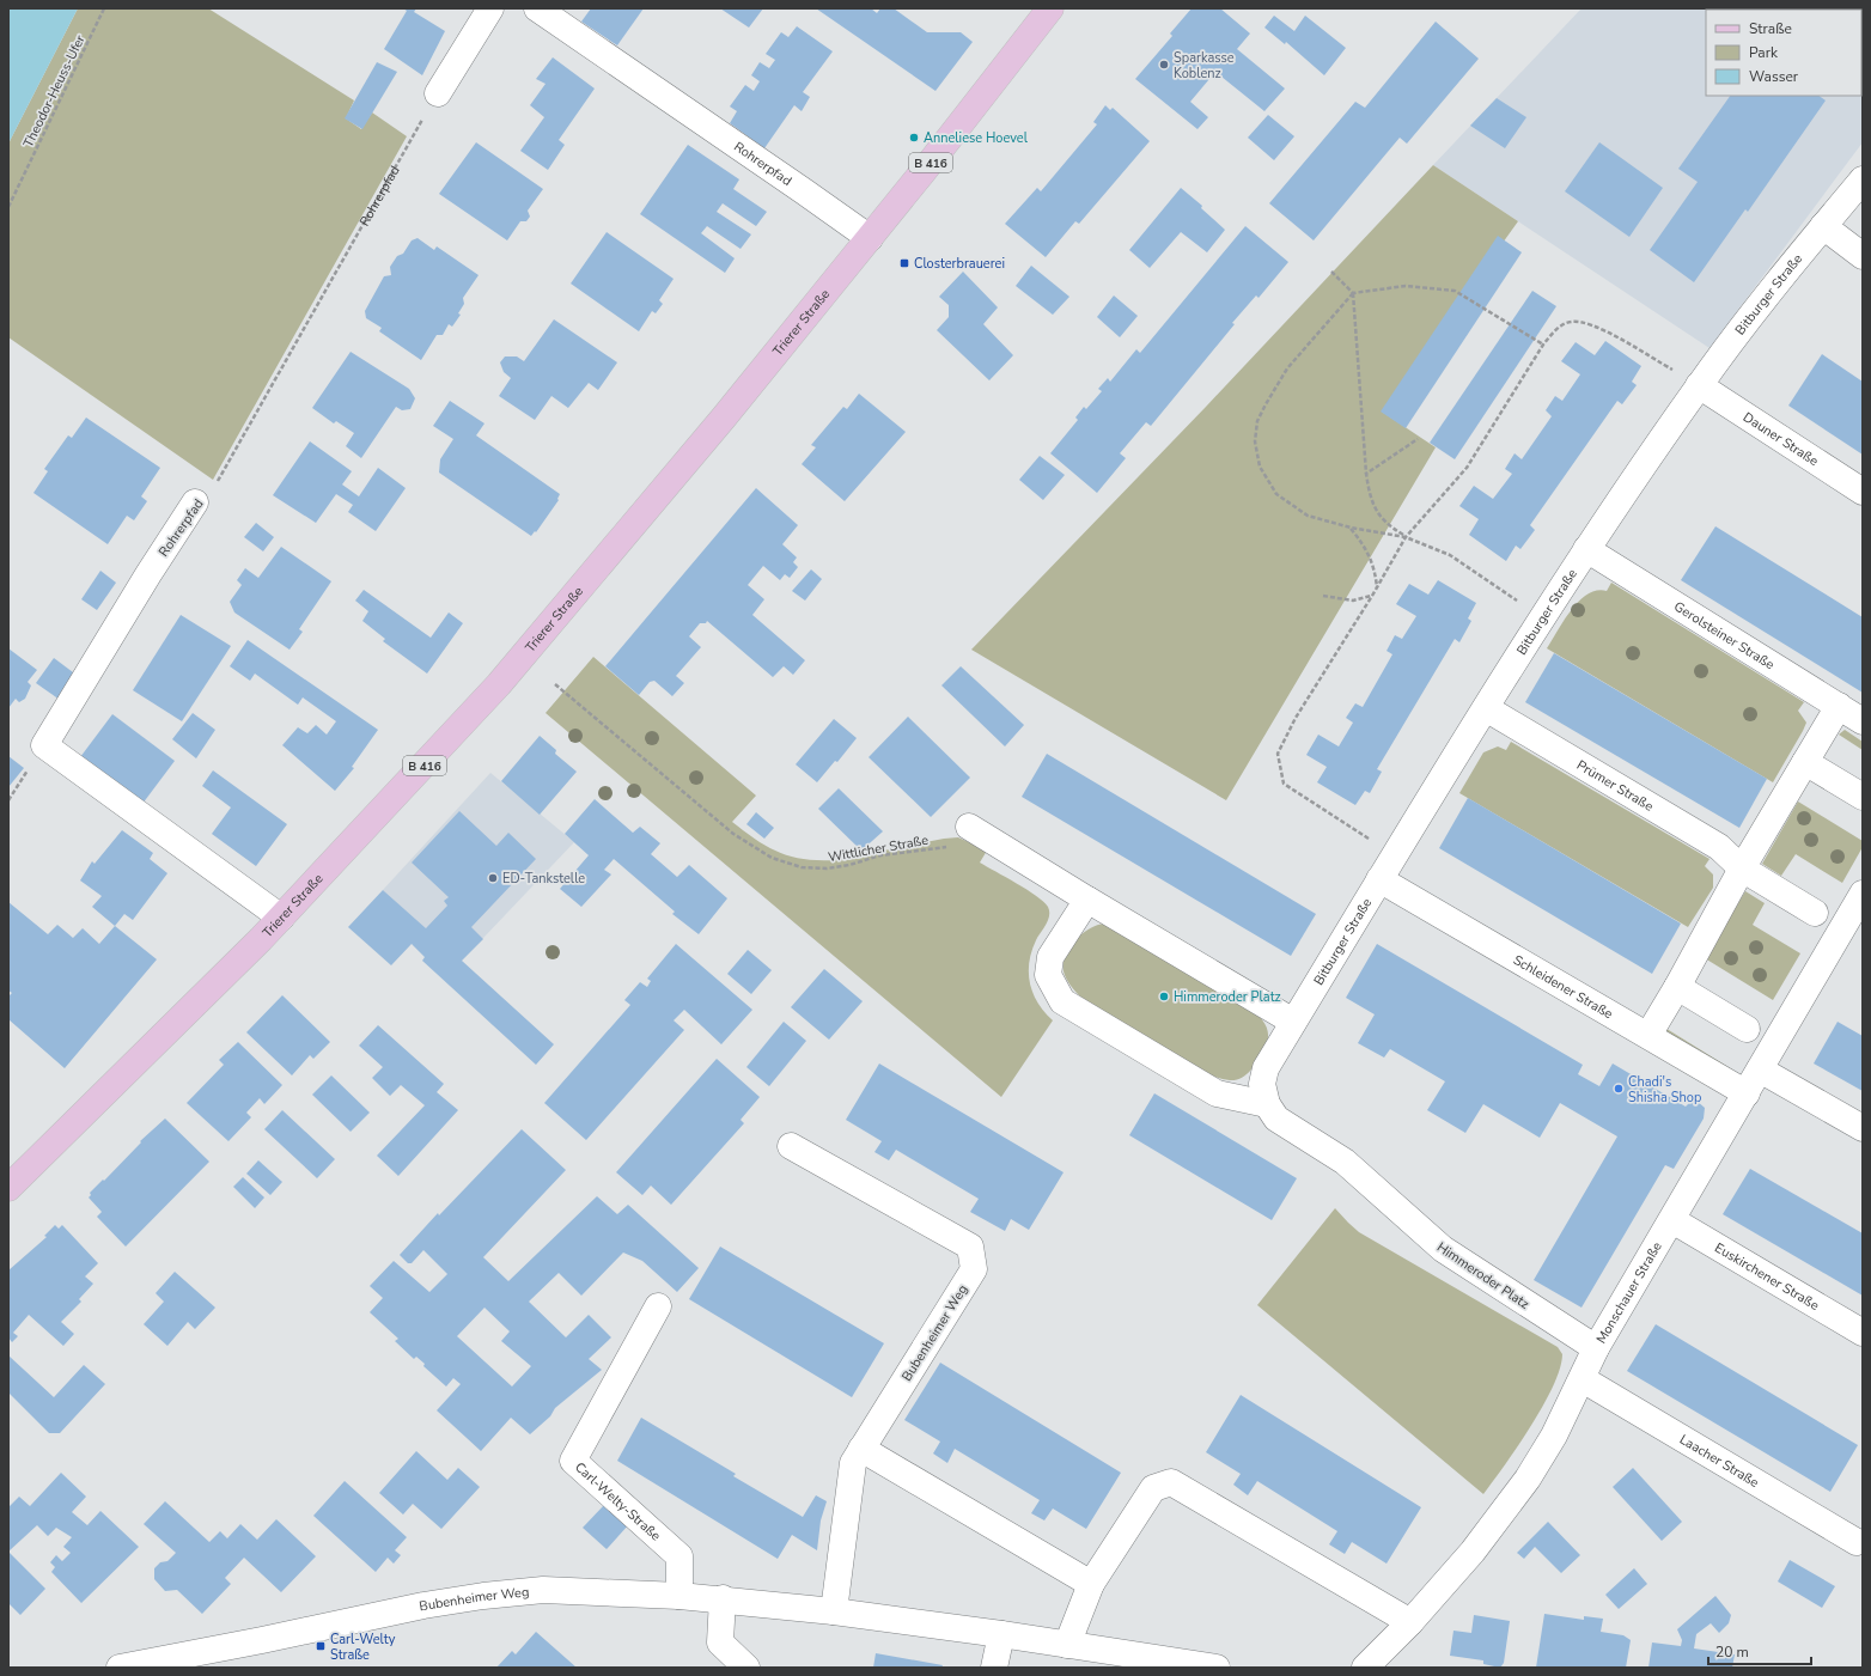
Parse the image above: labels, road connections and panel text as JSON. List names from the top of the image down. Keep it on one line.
{"streets":{"main road":["B 416","Trierer Straße"],"street":["Rohrerpfad","Bitburger Straße","Dauner Straße","Gerolsteiner Straße","Prümer Straße","Schleidener Straße","Himmeroder Platz","Euskirchener Straße","Monschauer Straße","Bubenheimer Weg","Laacher Straße","Carl-Welty-Straße"],"path":["Theodor-Heuss-Ufer","Wittlicher Straße"]},"crossings":[["Rohrerpfad","Trierer Straße"],["Bitburger Straße","Dauner Straße"],["Bitburger Straße","Gerolsteiner Straße"],["Bitburger Straße","Prümer Straße"],["Bitburger Straße","Schleidener Straße"],["Bitburger Straße","Himmeroder Platz"],["Schleidener Straße","Monschauer Straße"],["Himmeroder Platz","Monschauer Straße"],["Euskirchener Straße","Monschauer Straße"],["Monschauer Straße","Laacher Straße"],["Bubenheimer Weg","Carl-Welty-Straße"]],"places":{"other":["Sparkasse Koblenz","Anneliese Hoevel","ED-Tankstelle","Himmeroder Platz","Chadi's Shisha Shop"],"transit":["Closterbrauerei","Carl-Welty Straße"]},"legend":["Straße","Park","Wasser"],"scale_bar":"20 m"}
